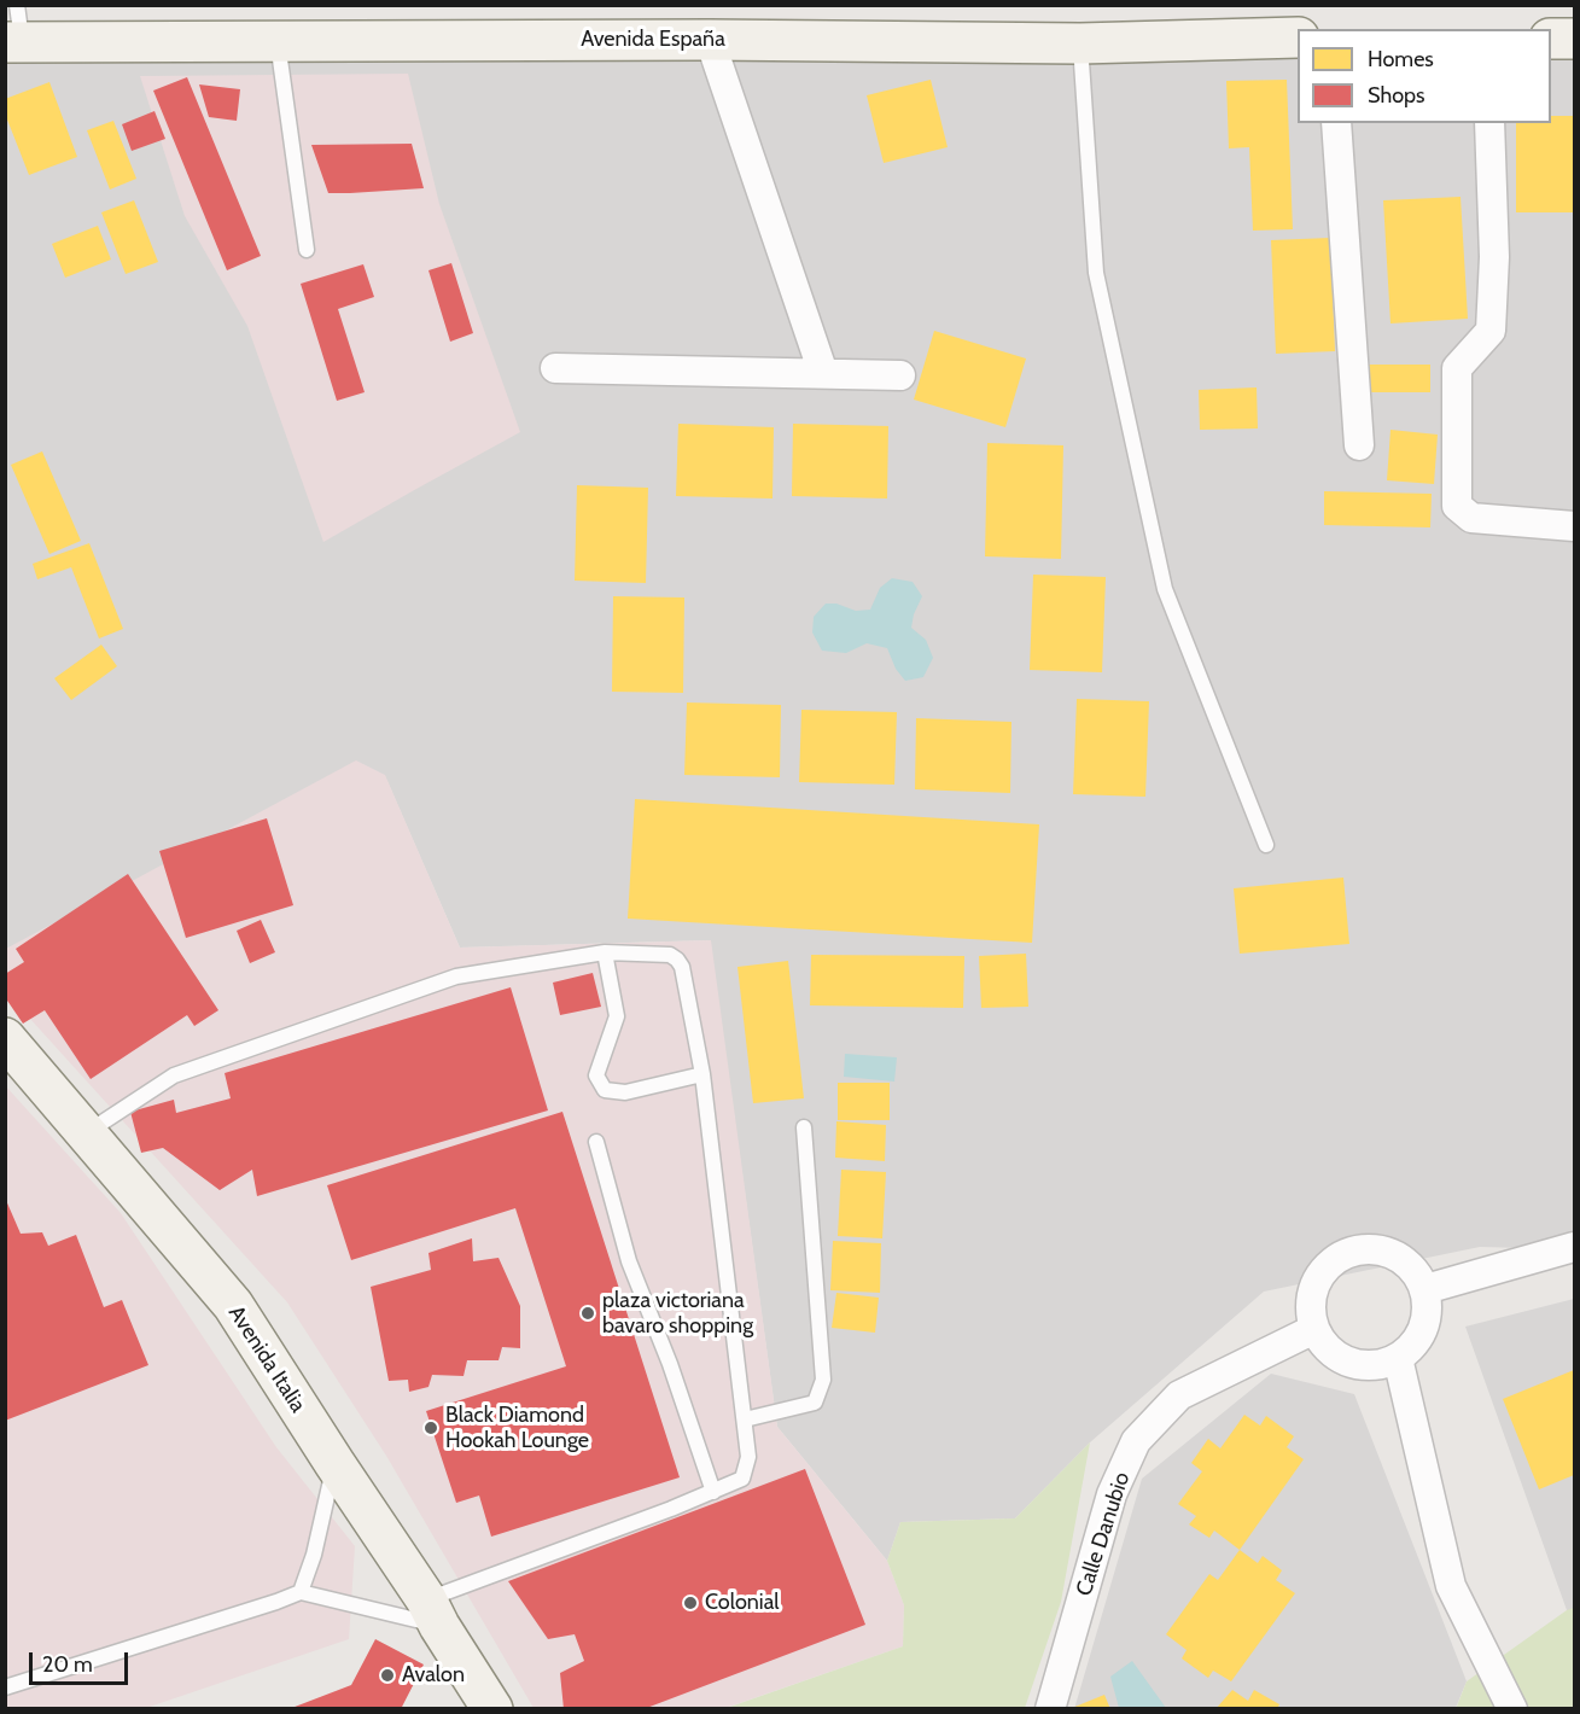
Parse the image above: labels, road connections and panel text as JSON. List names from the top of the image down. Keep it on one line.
{"streets":{"street":["Avenida España","Avenida Italia","Calle Danubio"]},"places":["plaza victoriana bavaro shopping","Black Diamond Hookah Lounge","Colonial","Avalon"],"legend":["Homes","Shops"],"scale_bar":"20 m"}
